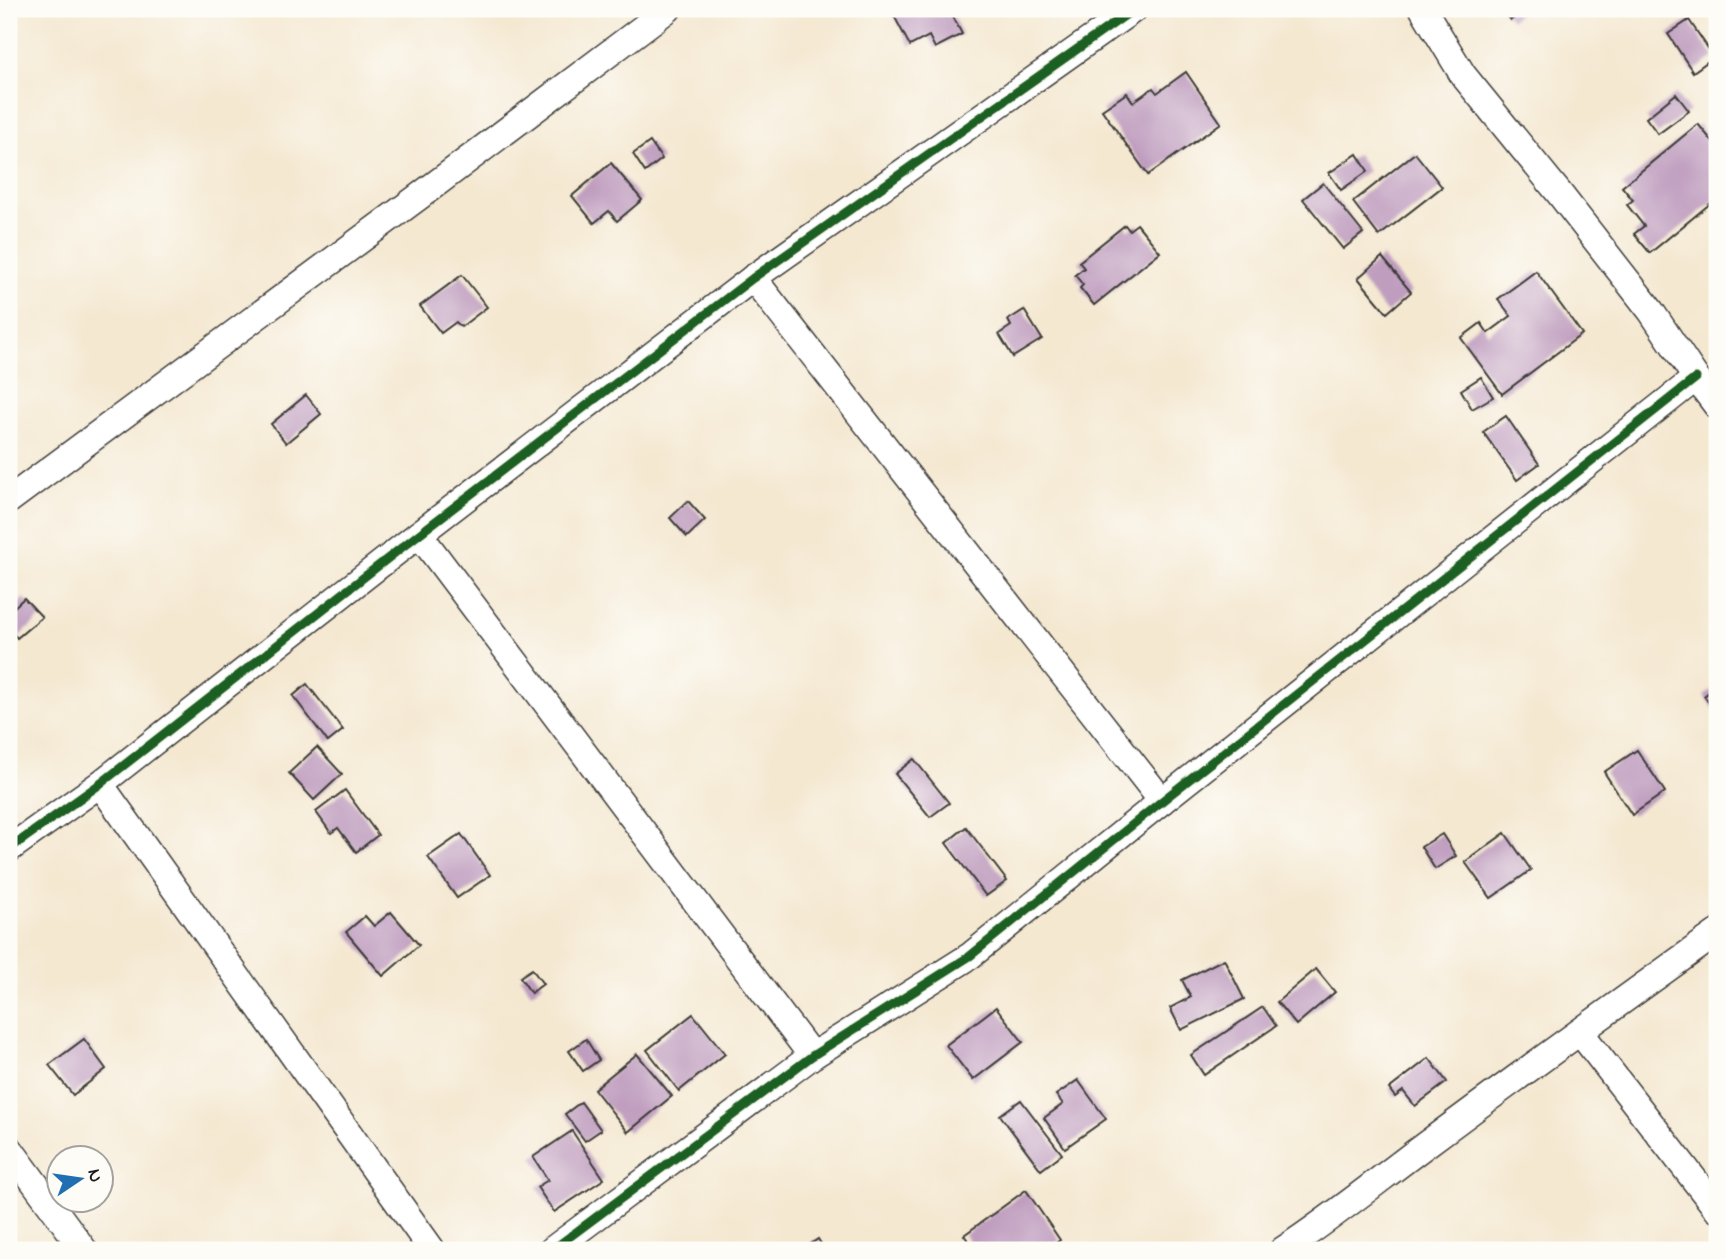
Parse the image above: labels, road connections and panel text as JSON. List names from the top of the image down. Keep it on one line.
{"north":"right"}
